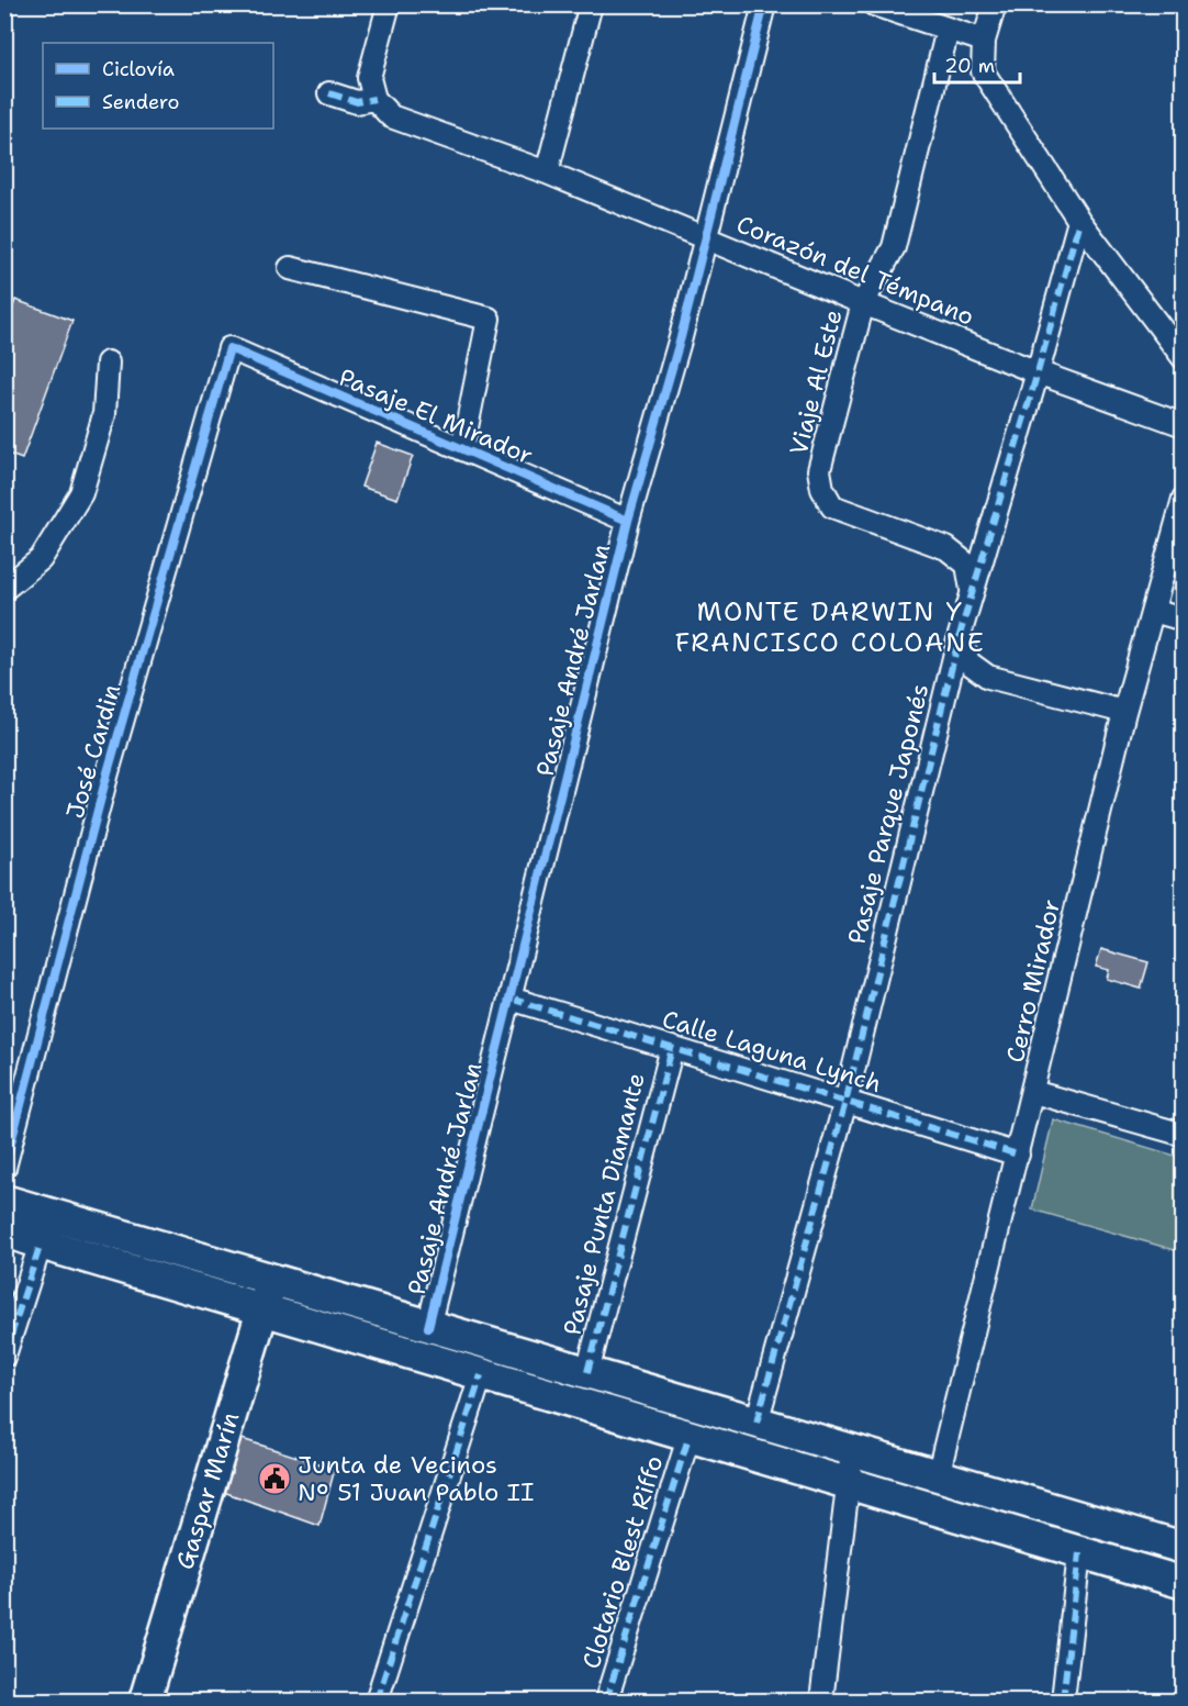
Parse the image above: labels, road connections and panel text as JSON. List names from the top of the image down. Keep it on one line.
{"streets":{"street":["Corazón del Témpano","Viaje Al Este","Pasaje El Mirador","Pasaje André Jarlan","José Cardin","Pasaje Parque Japonés","Cerro Mirador","Calle Laguna Lynch","Pasaje Punta Diamante","Gaspar Marín","Clotario Blest Riffo"]},"crossings":[["Corazón del Témpano","Viaje Al Este"],["Corazón del Témpano","Pasaje André Jarlan"],["Corazón del Témpano","Pasaje Parque Japonés"],["Viaje Al Este","Pasaje Parque Japonés"],["Pasaje El Mirador","Pasaje André Jarlan"],["Pasaje El Mirador","José Cardin"],["Pasaje André Jarlan","Calle Laguna Lynch"],["Pasaje Parque Japonés","Calle Laguna Lynch"],["Cerro Mirador","Calle Laguna Lynch"],["Calle Laguna Lynch","Pasaje Punta Diamante"]],"districts":["MONTE DARWIN Y FRANCISCO COLOANE"],"places":{"public building":["Junta de Vecinos Nº 51 Juan Pablo II"]},"legend":["Ciclovía","Sendero"],"scale_bar":"20 m"}
